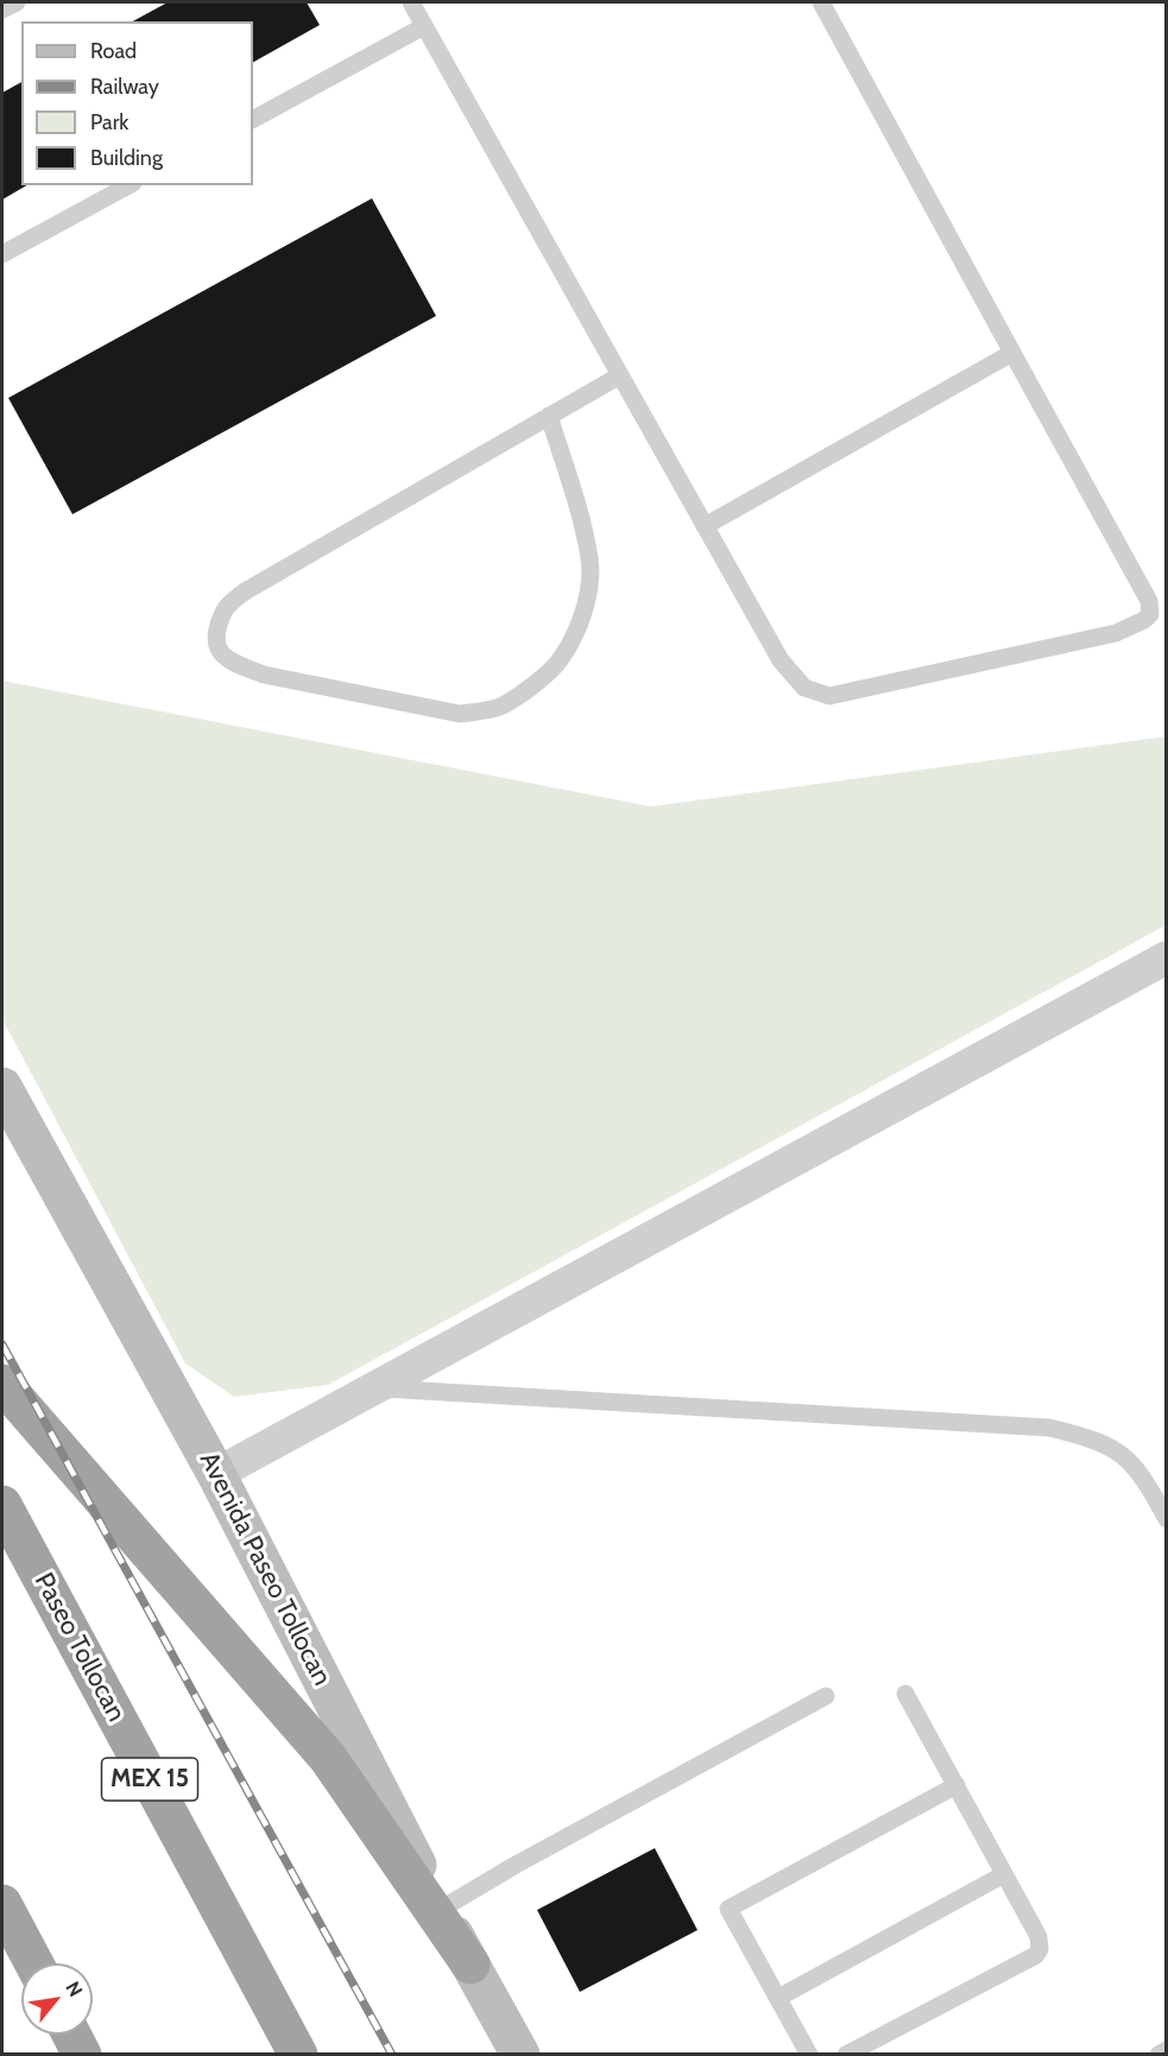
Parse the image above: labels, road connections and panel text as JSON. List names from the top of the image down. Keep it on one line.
{"streets":{"highway":["Paseo Tollocan","MEX 15"],"main road":["Avenida Paseo Tollocan"]},"legend":["Road","Railway","Park","Building"],"north":"top right"}
